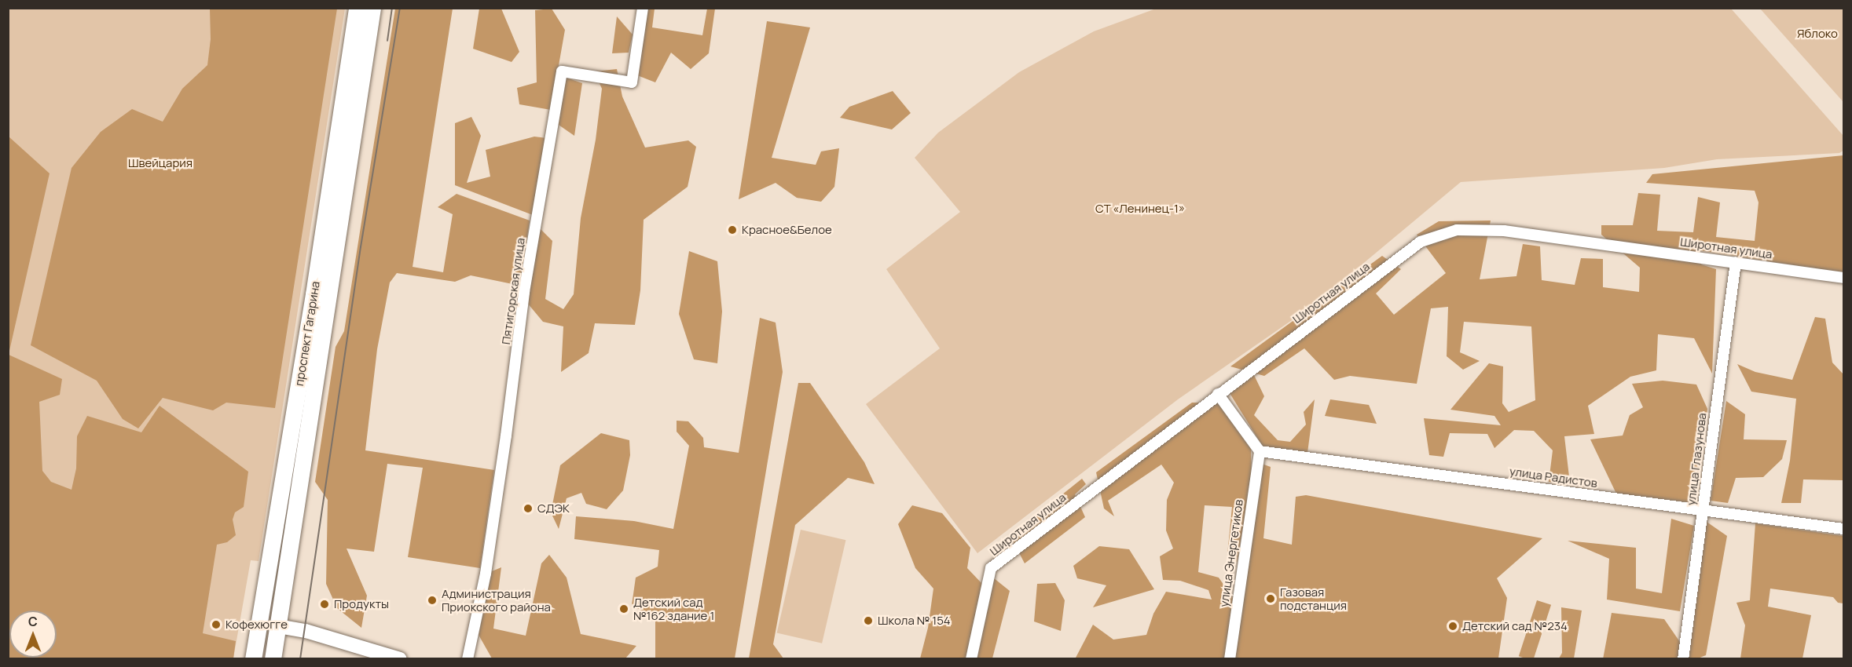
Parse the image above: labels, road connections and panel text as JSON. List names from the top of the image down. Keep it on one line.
{"streets":{"main road":["проспект Гагарина"],"street":["Широтная улица","Пятигорская улица","улица Глазунова","улица Радистов","улица Энергетиков"]},"crossings":[["Широтная улица","улица Глазунова"],["улица Глазунова","улица Радистов"],["улица Радистов","улица Энергетиков"]],"parks":["Яблоко","Швейцария","СТ «Ленинец-1»"],"places":["Красное&Белое","СДЭК","Газовая подстанция","Администрация Приокского района","Продукты","Детский сад №162 здание 1","Школа № 154","Кофехюгге","Детский сад №234"],"north":"top"}
